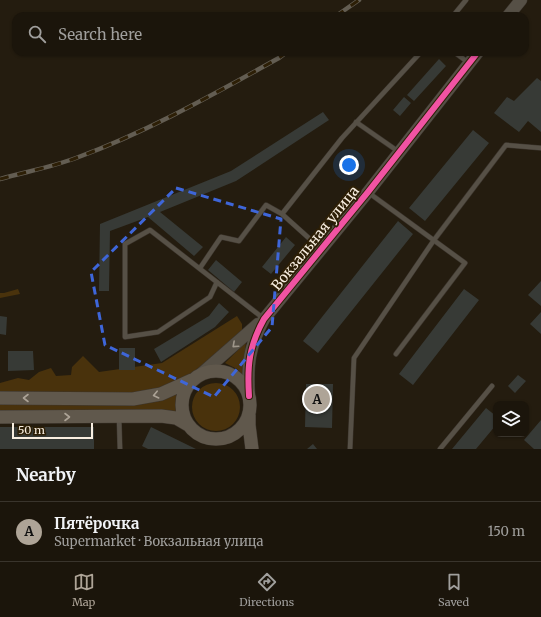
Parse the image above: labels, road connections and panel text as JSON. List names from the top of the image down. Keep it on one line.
{"streets":{"main road":["Вокзальная улица"]},"one_way":["Вокзальная улица"],"scale_bar":"50 m","page":{"search":"Search here","pins":"A","scale":"50 m","heading":"Nearby","list":[{"mark":"A","name":"Пятёрочка","note":"Supermarket · Вокзальная улица","value":"150 m"}],"nav":["Map","Directions","Saved"]}}
